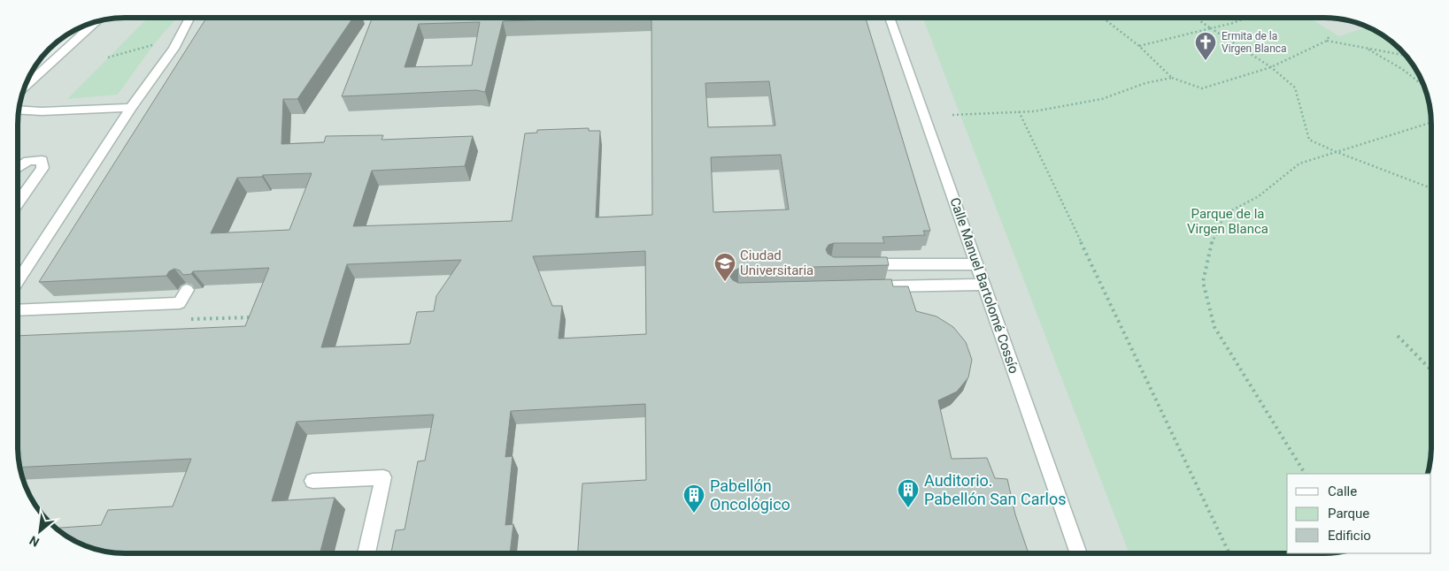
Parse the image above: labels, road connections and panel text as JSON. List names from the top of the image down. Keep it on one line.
{"streets":{"street":["Calle Manuel Bartolomé Cossío"]},"parks":["Parque de la Virgen Blanca"],"places":{"church":["Ermita de la Virgen Blanca"],"school or university":["Ciudad Universitaria"],"building":["Auditorio. Pabellón San Carlos","Pabellón Oncológico"]},"legend":["Calle","Parque","Edificio"],"north":"bottom left"}
